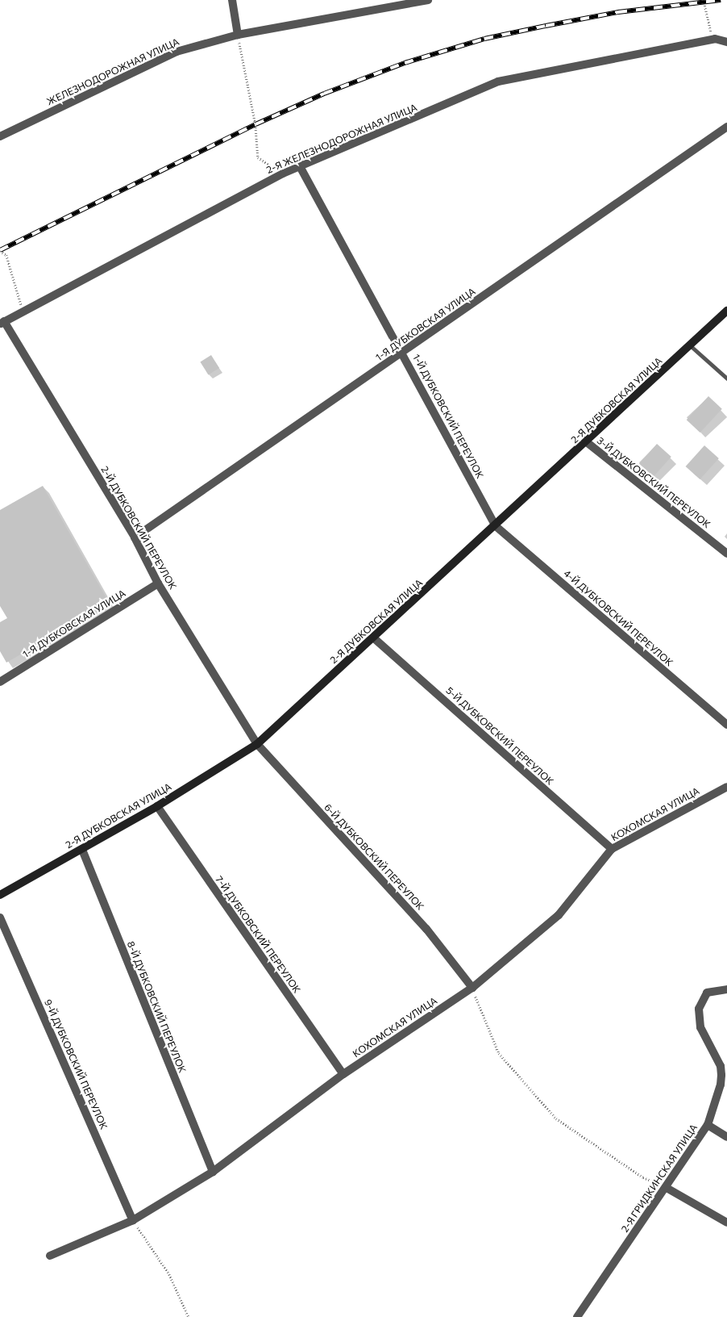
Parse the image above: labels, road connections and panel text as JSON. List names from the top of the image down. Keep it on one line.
{"streets":{"main road":["2-Я ДУБКОВСКАЯ УЛИЦА"],"street":["ЖЕЛЕЗНОДОРОЖНАЯ УЛИЦА","2-Я ЖЕЛЕЗНОДОРОЖНАЯ УЛИЦА","1-Я ДУБКОВСКАЯ УЛИЦА","1-Й ДУБКОВСКИЙ ПЕРЕУЛОК","3-Й ДУБКОВСКИЙ ПЕРЕУЛОК","2-Й ДУБКОВСКИЙ ПЕРЕУЛОК","4-Й ДУБКОВСКИЙ ПЕРЕУЛОК","5-Й ДУБКОВСКИЙ ПЕРЕУЛОК","КОХОМСКАЯ УЛИЦА","6-Й ДУБКОВСКИЙ ПЕРЕУЛОК","7-Й ДУБКОВСКИЙ ПЕРЕУЛОК","8-Й ДУБКОВСКИЙ ПЕРЕУЛОК","9-Й ДУБКОВСКИЙ ПЕРЕУЛОК","2-Я ГРИДКИНСКАЯ УЛИЦА"]},"crossings":[["2-Я ЖЕЛЕЗНОДОРОЖНАЯ УЛИЦА","1-Й ДУБКОВСКИЙ ПЕРЕУЛОК"],["2-Я ЖЕЛЕЗНОДОРОЖНАЯ УЛИЦА","2-Й ДУБКОВСКИЙ ПЕРЕУЛОК"],["1-Я ДУБКОВСКАЯ УЛИЦА","1-Й ДУБКОВСКИЙ ПЕРЕУЛОК"],["1-Я ДУБКОВСКАЯ УЛИЦА","2-Й ДУБКОВСКИЙ ПЕРЕУЛОК"],["2-Я ДУБКОВСКАЯ УЛИЦА","1-Й ДУБКОВСКИЙ ПЕРЕУЛОК"],["2-Я ДУБКОВСКАЯ УЛИЦА","3-Й ДУБКОВСКИЙ ПЕРЕУЛОК"],["2-Я ДУБКОВСКАЯ УЛИЦА","2-Й ДУБКОВСКИЙ ПЕРЕУЛОК"],["2-Я ДУБКОВСКАЯ УЛИЦА","4-Й ДУБКОВСКИЙ ПЕРЕУЛОК"],["2-Я ДУБКОВСКАЯ УЛИЦА","5-Й ДУБКОВСКИЙ ПЕРЕУЛОК"],["2-Я ДУБКОВСКАЯ УЛИЦА","6-Й ДУБКОВСКИЙ ПЕРЕУЛОК"],["2-Я ДУБКОВСКАЯ УЛИЦА","7-Й ДУБКОВСКИЙ ПЕРЕУЛОК"],["2-Я ДУБКОВСКАЯ УЛИЦА","8-Й ДУБКОВСКИЙ ПЕРЕУЛОК"],["1-Й ДУБКОВСКИЙ ПЕРЕУЛОК","4-Й ДУБКОВСКИЙ ПЕРЕУЛОК"],["2-Й ДУБКОВСКИЙ ПЕРЕУЛОК","6-Й ДУБКОВСКИЙ ПЕРЕУЛОК"],["5-Й ДУБКОВСКИЙ ПЕРЕУЛОК","КОХОМСКАЯ УЛИЦА"],["КОХОМСКАЯ УЛИЦА","6-Й ДУБКОВСКИЙ ПЕРЕУЛОК"],["КОХОМСКАЯ УЛИЦА","7-Й ДУБКОВСКИЙ ПЕРЕУЛОК"],["КОХОМСКАЯ УЛИЦА","8-Й ДУБКОВСКИЙ ПЕРЕУЛОК"],["КОХОМСКАЯ УЛИЦА","9-Й ДУБКОВСКИЙ ПЕРЕУЛОК"]]}
